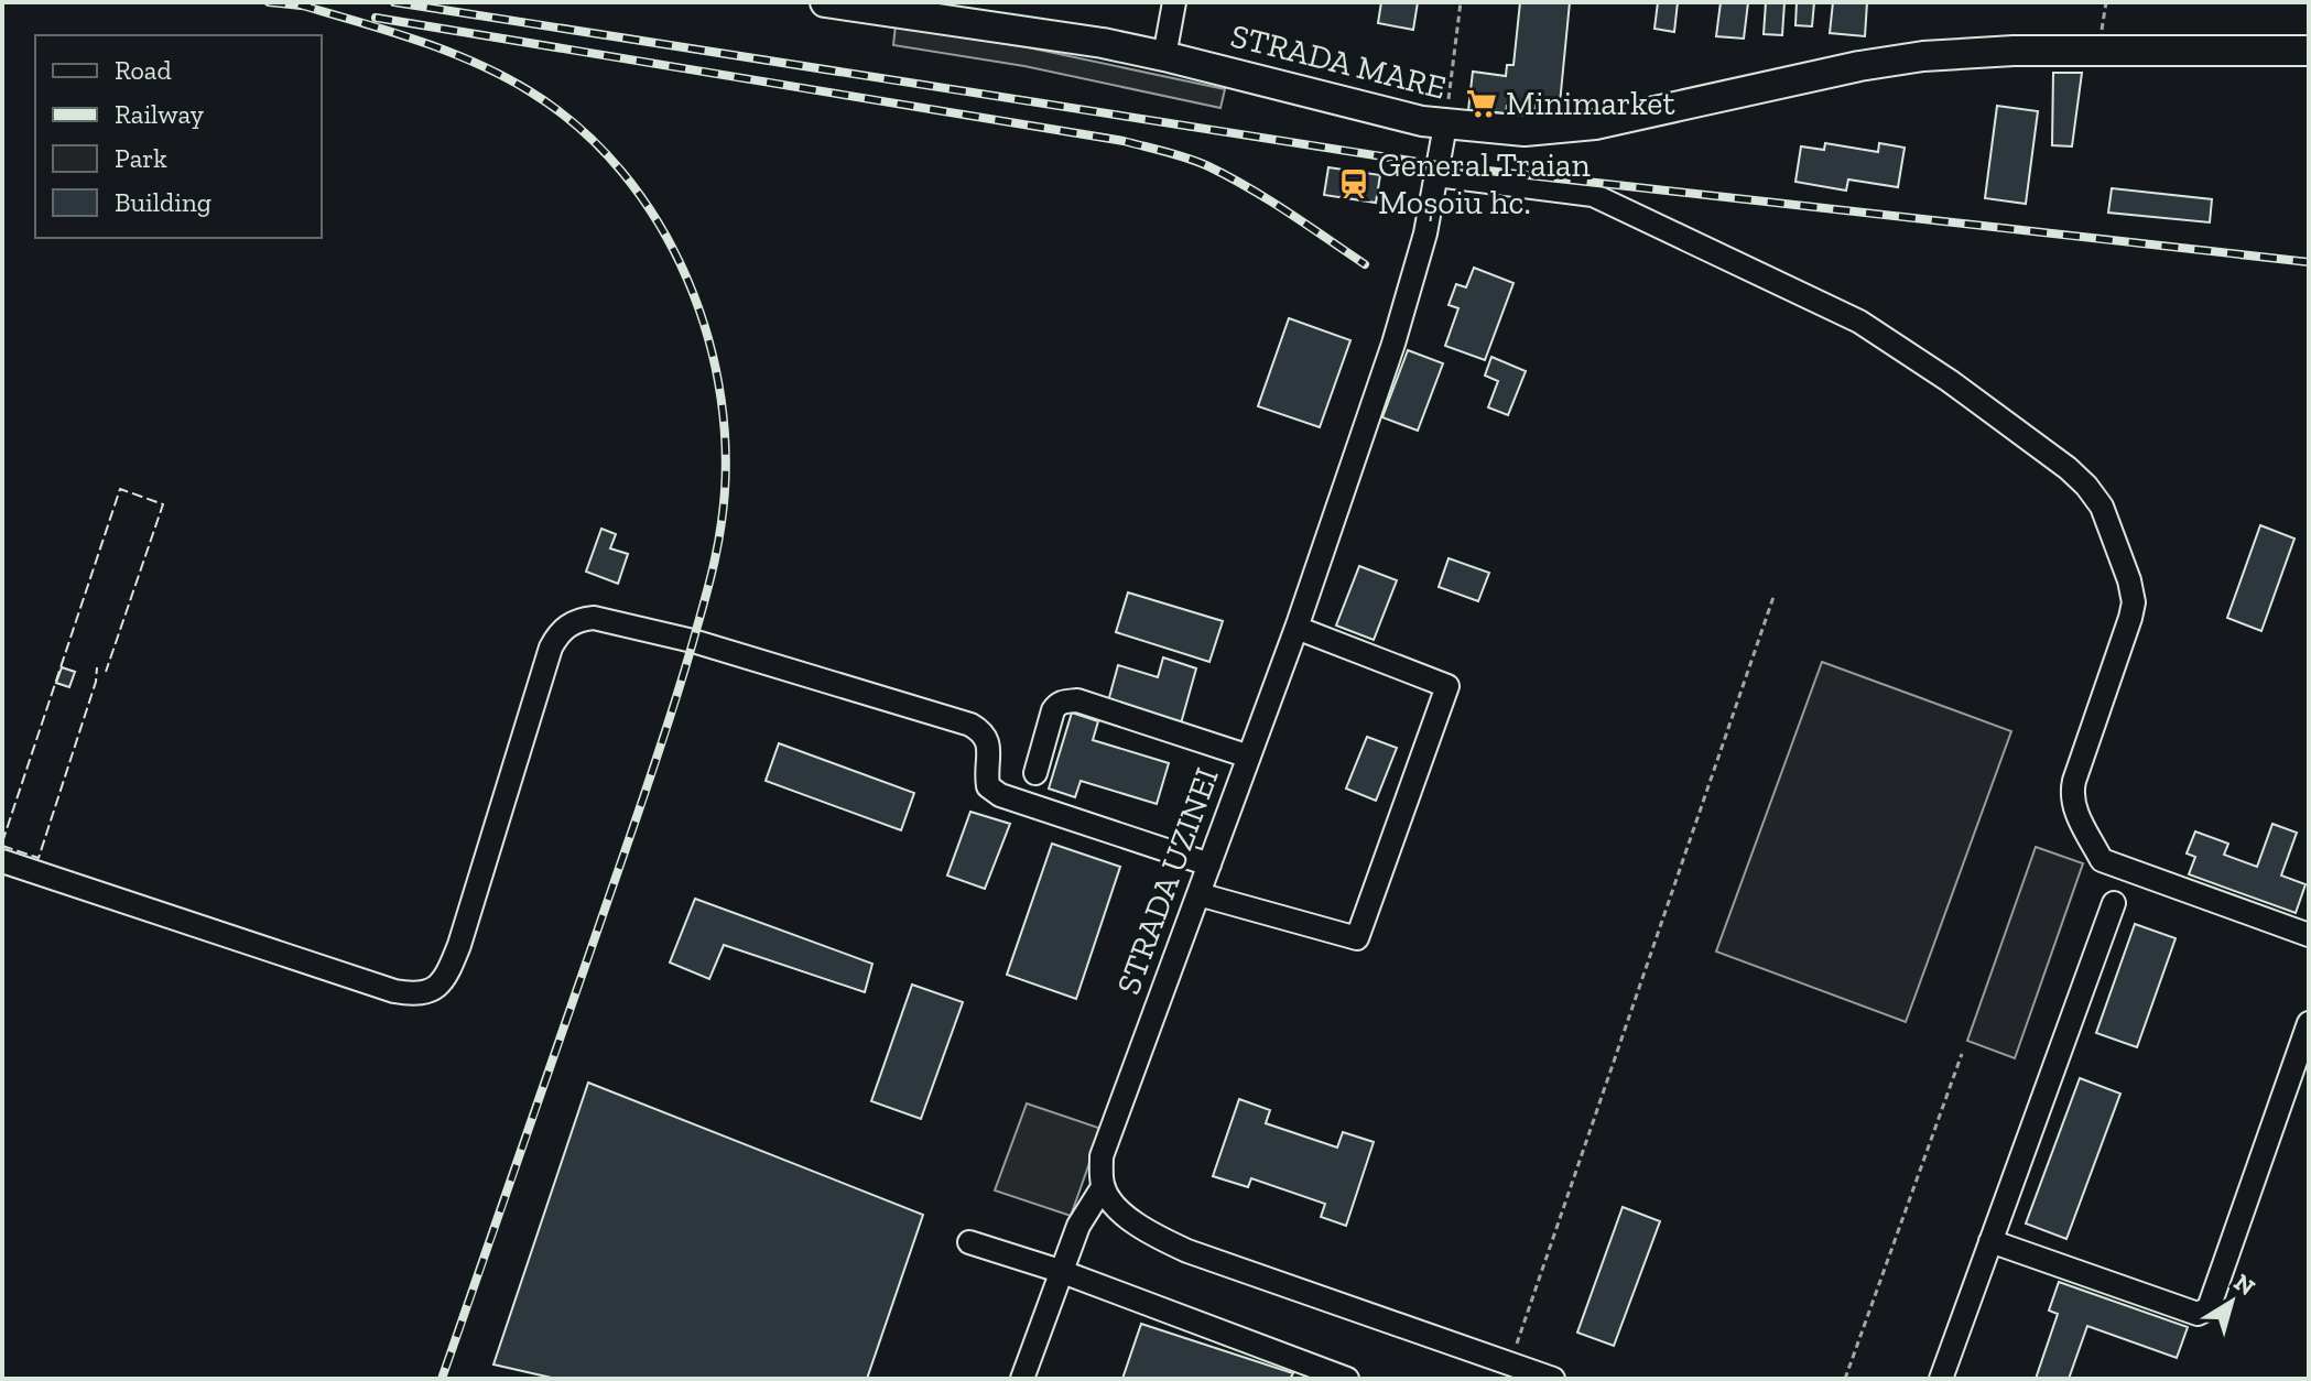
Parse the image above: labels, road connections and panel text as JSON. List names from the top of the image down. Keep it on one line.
{"streets":{"main road":["STRADA MARE"],"street":["STRADA UZINEI"]},"crossings":[["STRADA MARE","STRADA UZINEI"]],"places":{"supermarket":["Minimarket"],"station":["General Traian Moșoiu hc."]},"legend":["Road","Railway","Park","Building"],"north":"top right"}
